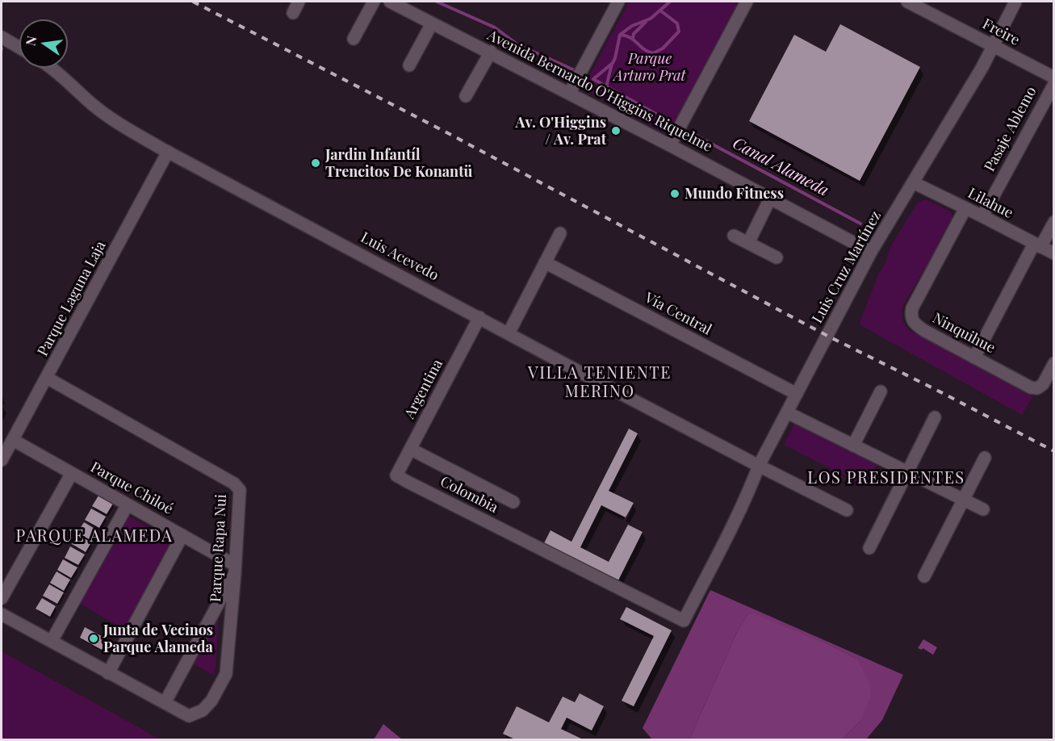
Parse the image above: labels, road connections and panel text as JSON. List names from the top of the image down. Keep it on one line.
{"streets":{"street":["Freire","Avenida Bernardo O'Higgins Riquelme","Pasaje Ablemo","Lilahue","Luis Acevedo","Luis Cruz Martínez","Parque Laguna Laja","Vía Central","Ninquihue","Argentina","Parque Chiloé","Colombia","Parque Rapa Nui"]},"crossings":[["Freire","Luis Cruz Martínez"],["Avenida Bernardo O'Higgins Riquelme","Luis Cruz Martínez"],["Pasaje Ablemo","Lilahue"],["Lilahue","Luis Cruz Martínez"],["Lilahue","Ninquihue"],["Luis Acevedo","Luis Cruz Martínez"],["Luis Acevedo","Parque Laguna Laja"],["Luis Acevedo","Argentina"],["Luis Acevedo","Colombia"],["Luis Cruz Martínez","Vía Central"],["Luis Cruz Martínez","Colombia"],["Parque Laguna Laja","Parque Chiloé"],["Parque Laguna Laja","Parque Rapa Nui"],["Argentina","Colombia"],["Parque Chiloé","Parque Rapa Nui"]],"districts":["VILLA TENIENTE MERINO","LOS PRESIDENTES","PARQUE ALAMEDA"],"water":["Canal Alameda"],"parks":["Parque Arturo Prat"],"places":["Av. O'Higgins / Av. Prat","Jardin Infantíl Trencitos De Konantü","Mundo Fitness","Junta de Vecinos Parque Alameda"],"north":"left"}
